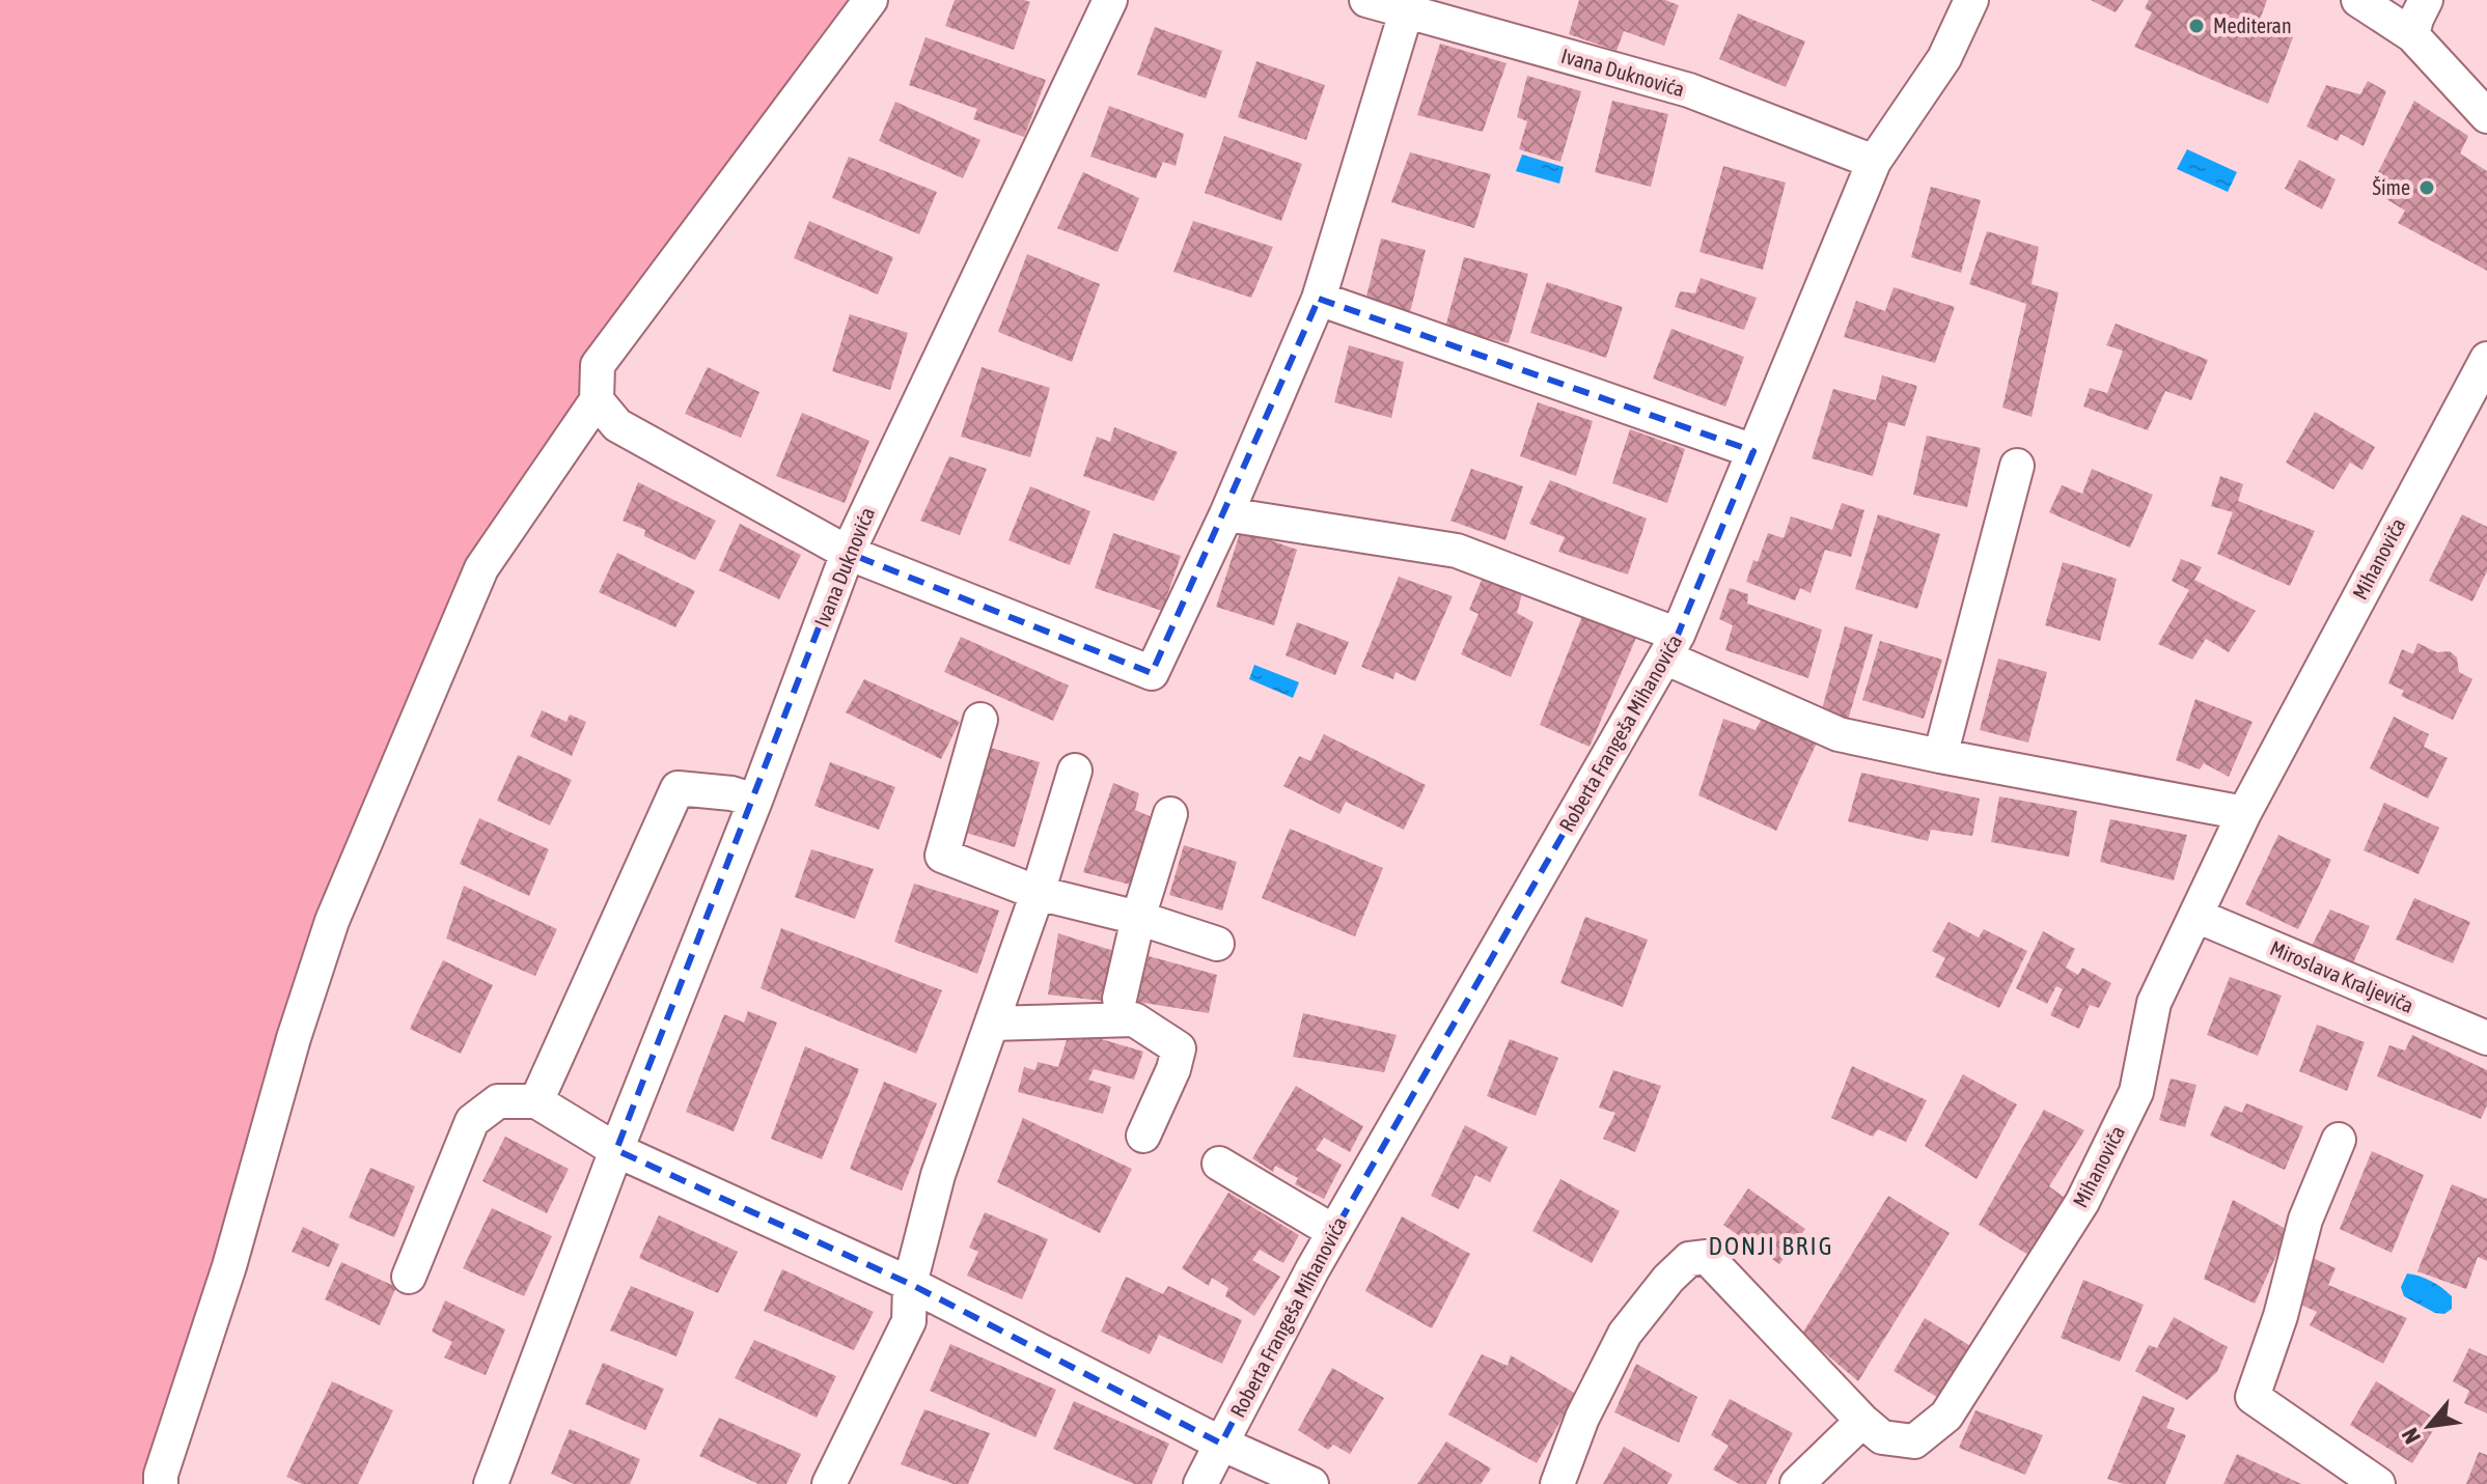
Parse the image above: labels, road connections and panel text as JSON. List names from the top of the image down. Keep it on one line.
{"streets":{"street":["Ivana Duknovića","Mihanoviča","Roberta Frangeša Mihanovića","Miroslava Kraljeviča"]},"crossings":[["Ivana Duknovića","Roberta Frangeša Mihanovića"],["Mihanoviča","Miroslava Kraljeviča"]],"districts":["DONJI BRIG"],"places":["Mediteran","Šime"],"north":"bottom left"}
